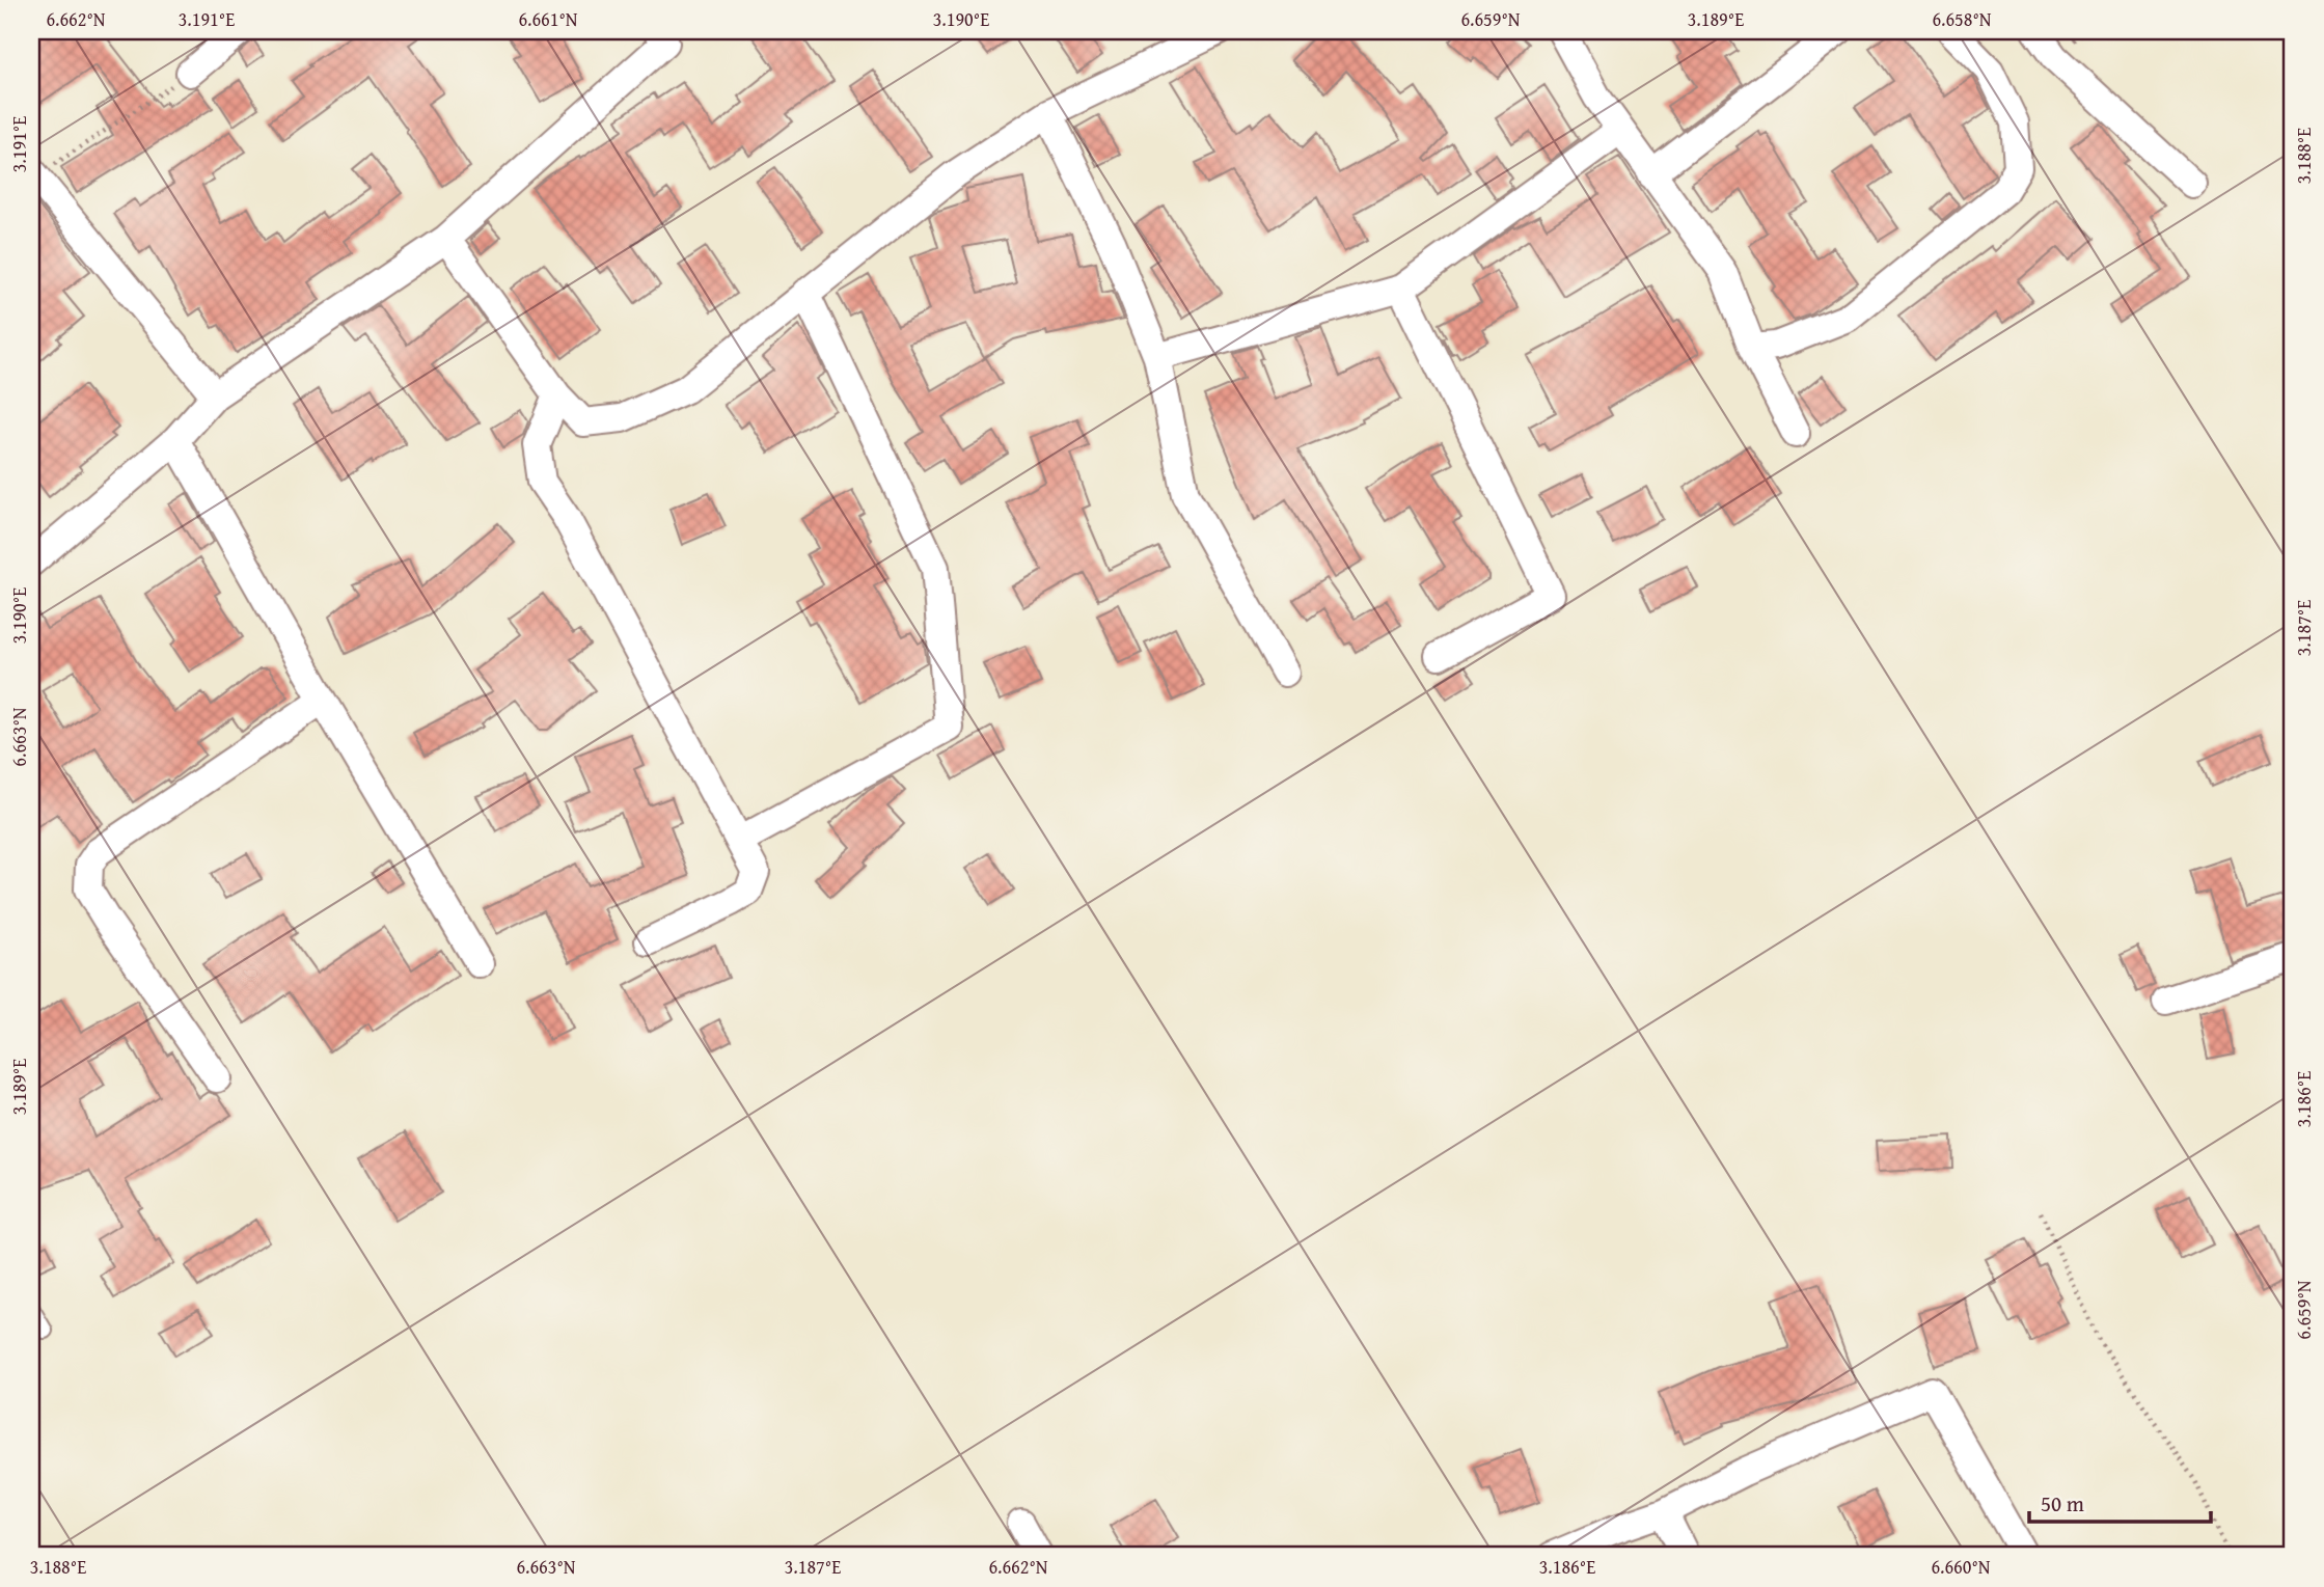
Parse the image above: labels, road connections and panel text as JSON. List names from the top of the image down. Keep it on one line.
{"scale_bar":"50 m","coordinates":["6.662°N","3.191°E","6.661°N","3.190°E","6.659°N","3.189°E","6.658°N","3.188°E","3.187°E","6.663°N","3.186°E","6.660°N"]}
